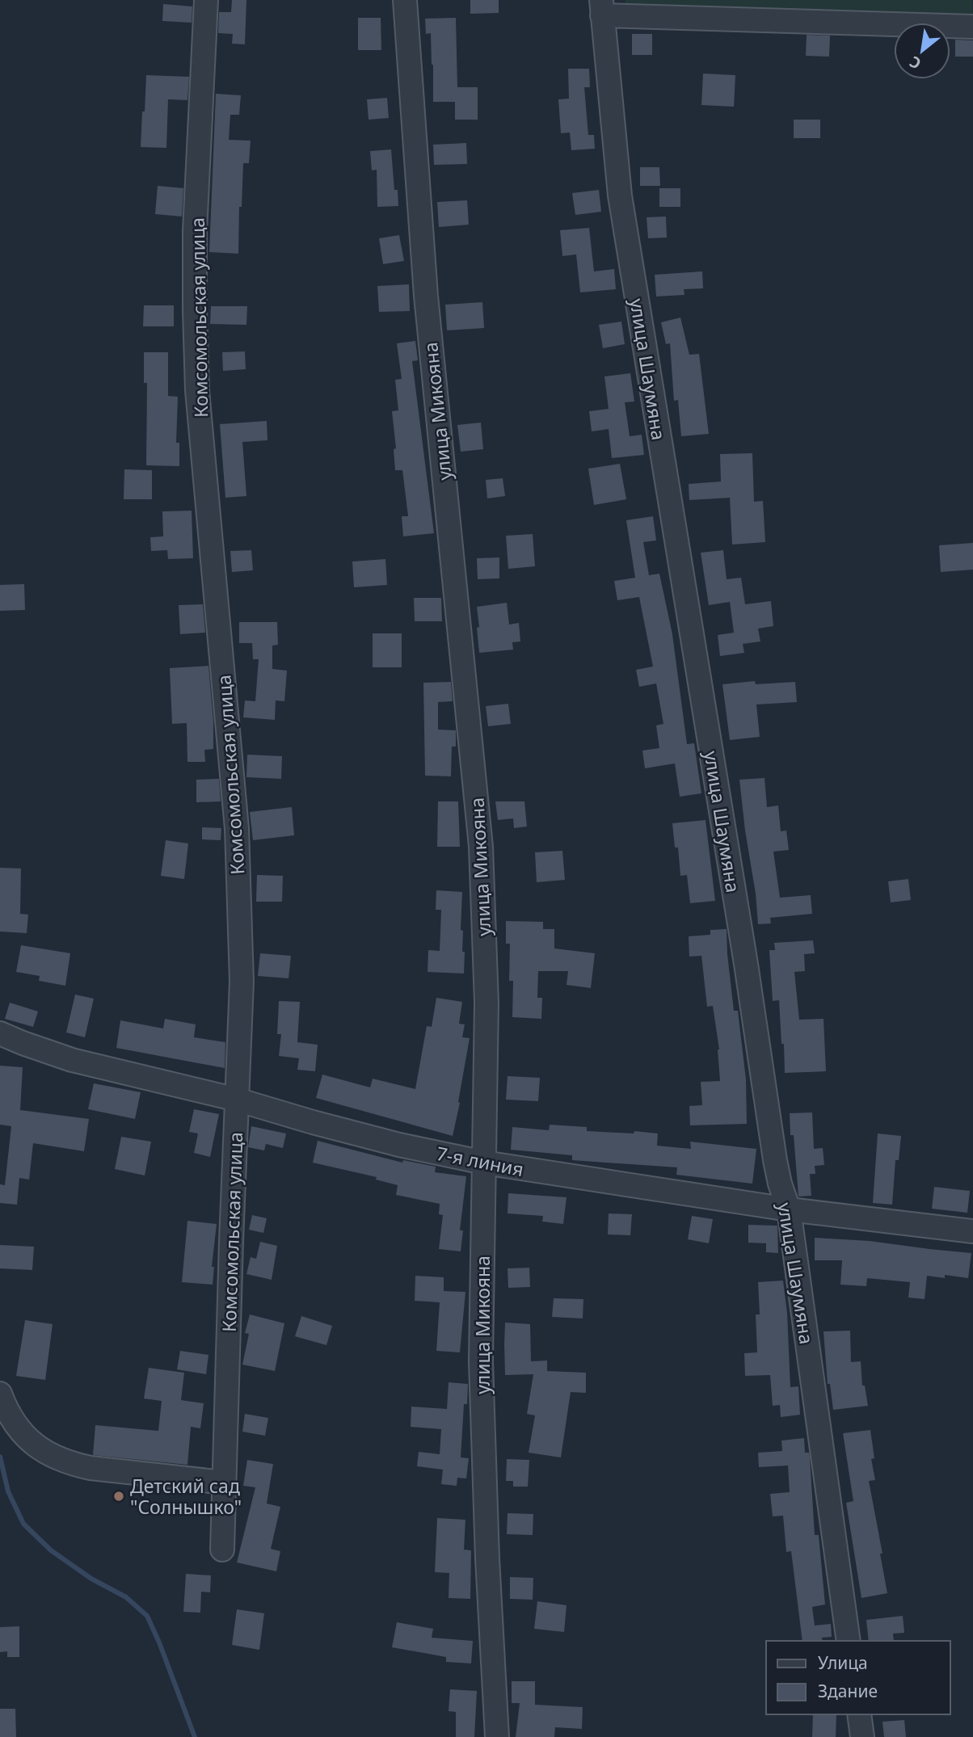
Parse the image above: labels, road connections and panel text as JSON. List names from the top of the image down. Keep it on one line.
{"streets":{"street":["Комсомольская улица","улица Шаумяна","улица Микояна","7-я линия"]},"crossings":[["Комсомольская улица","7-я линия"],["улица Шаумяна","7-я линия"],["улица Микояна","7-я линия"]],"places":["Детский сад \"Солнышко\""],"legend":["Улица","Здание"],"north":"bottom left"}
